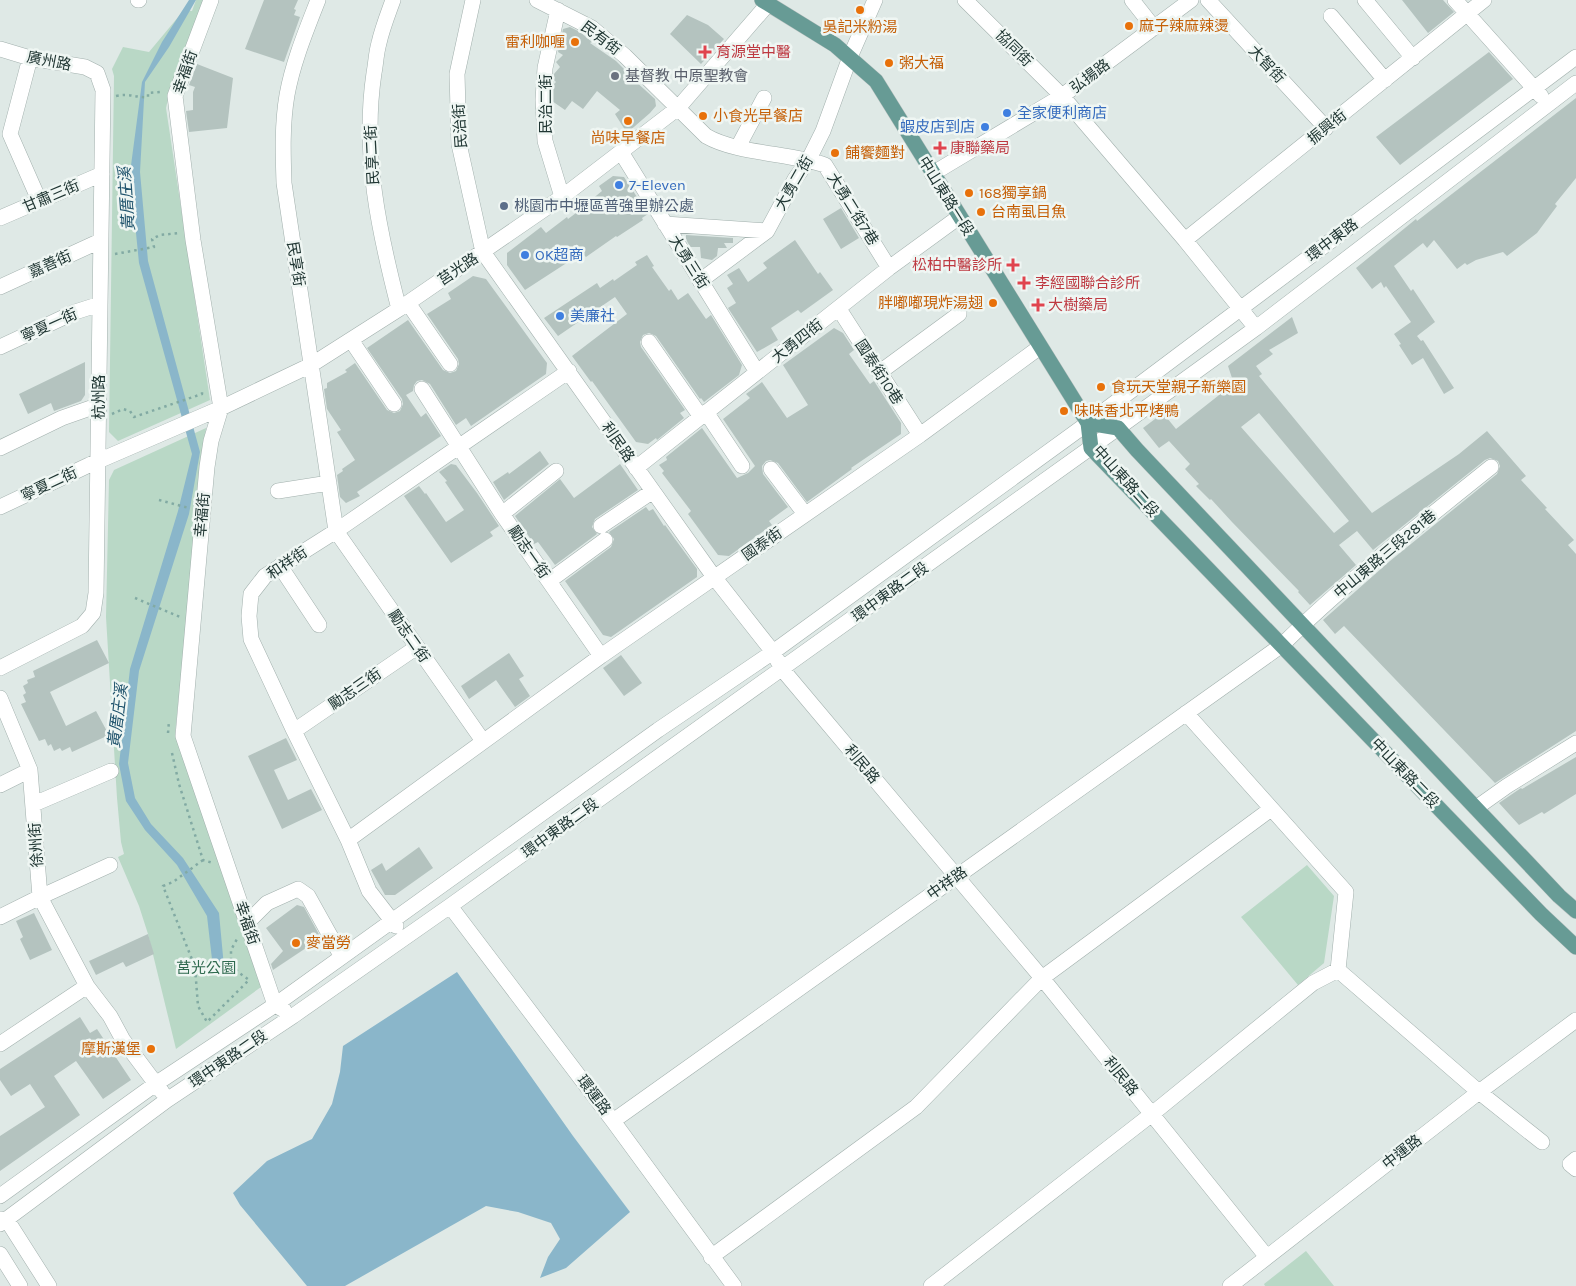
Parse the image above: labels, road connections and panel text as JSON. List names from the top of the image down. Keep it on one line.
{"streets":{"main road":["中山東路一段","中山東路二段"],"street":["民有街","協同街","廣州路","大智街","幸福街","弘揚路","民治二街","民治街","振興街","民享二街","大勇二街","甘肅三街","大勇二街7巷","環中東路","大勇三街","嘉善街","民享街","莒光路","寧夏一街","大勇四街","國泰街10巷","杭州路","利民路","寧夏二街","國泰街","勵志一街","中山東路三段281巷","和祥街","環中東路二段","勵志二街","勵志三街","徐州街","中祥路","環運路","中運路"]},"crossings":[["民有街","民治二街"],["民有街","大勇二街7巷"],["民有街","莒光路"],["協同街","弘揚路"],["廣州路","杭州路"],["大智街","振興街"],["幸福街","莒光路"],["幸福街","環中東路二段"],["弘揚路","中山東路一段"],["民治二街","莒光路"],["民治街","莒光路"],["民治街","利民路"],["民享二街","莒光路"],["大勇二街","中山東路一段"],["大勇二街","大勇二街7巷"],["大勇二街","大勇三街"],["甘肅三街","杭州路"],["中山東路一段","環中東路"],["中山東路一段","莒光路"],["中山東路一段","大勇四街"],["中山東路一段","中山東路二段"],["中山東路一段","國泰街"],["中山東路一段","環中東路二段"],["大勇二街7巷","大勇四街"],["環中東路","中山東路二段"],["環中東路","環中東路二段"],["大勇三街","莒光路"],["大勇三街","大勇四街"],["嘉善街","杭州路"],["民享街","莒光路"],["民享街","和祥街"],["民享街","勵志二街"],["莒光路","杭州路"],["莒光路","利民路"],["莒光路","寧夏二街"],["寧夏一街","杭州路"],["大勇四街","國泰街10巷"],["大勇四街","利民路"],["國泰街10巷","國泰街"],["杭州路","寧夏二街"],["利民路","國泰街"],["利民路","和祥街"],["利民路","環中東路二段"],["利民路","中祥路"],["利民路","中運路"],["中山東路二段","中山東路三段281巷"],["中山東路二段","環中東路二段"],["中山東路二段","中祥路"],["國泰街","勵志一街"],["國泰街","和祥街"],["國泰街","勵志二街"],["勵志一街","和祥街"],["中山東路三段281巷","中祥路"],["和祥街","環中東路二段"],["和祥街","勵志二街"],["和祥街","勵志三街"],["環中東路二段","徐州街"],["環中東路二段","環運路"],["勵志二街","勵志三街"],["中祥路","環運路"]],"water":["黃厝庄溪"],"parks":["莒光公園"],"places":{"other":["吳記米粉湯","麻子辣麻辣燙","雷利咖喱","粥大福","基督教 中原聖教會","全家便利商店","小食光早餐店","尚味早餐店","蝦皮店到店","餔饗麵對","7-Eleven","168獨享鍋","桃園市中壢區普強里辦公處","台南虱目魚","OK超商","胖嘟嘟現炸湯翅","美廉社","食玩天堂親子新樂園","味味香北平烤鴨","麥當勞","摩斯漢堡"],"health":["育源堂中醫","康聯藥局","松柏中醫診所","李經國聯合診所","大樹藥局"]}}
